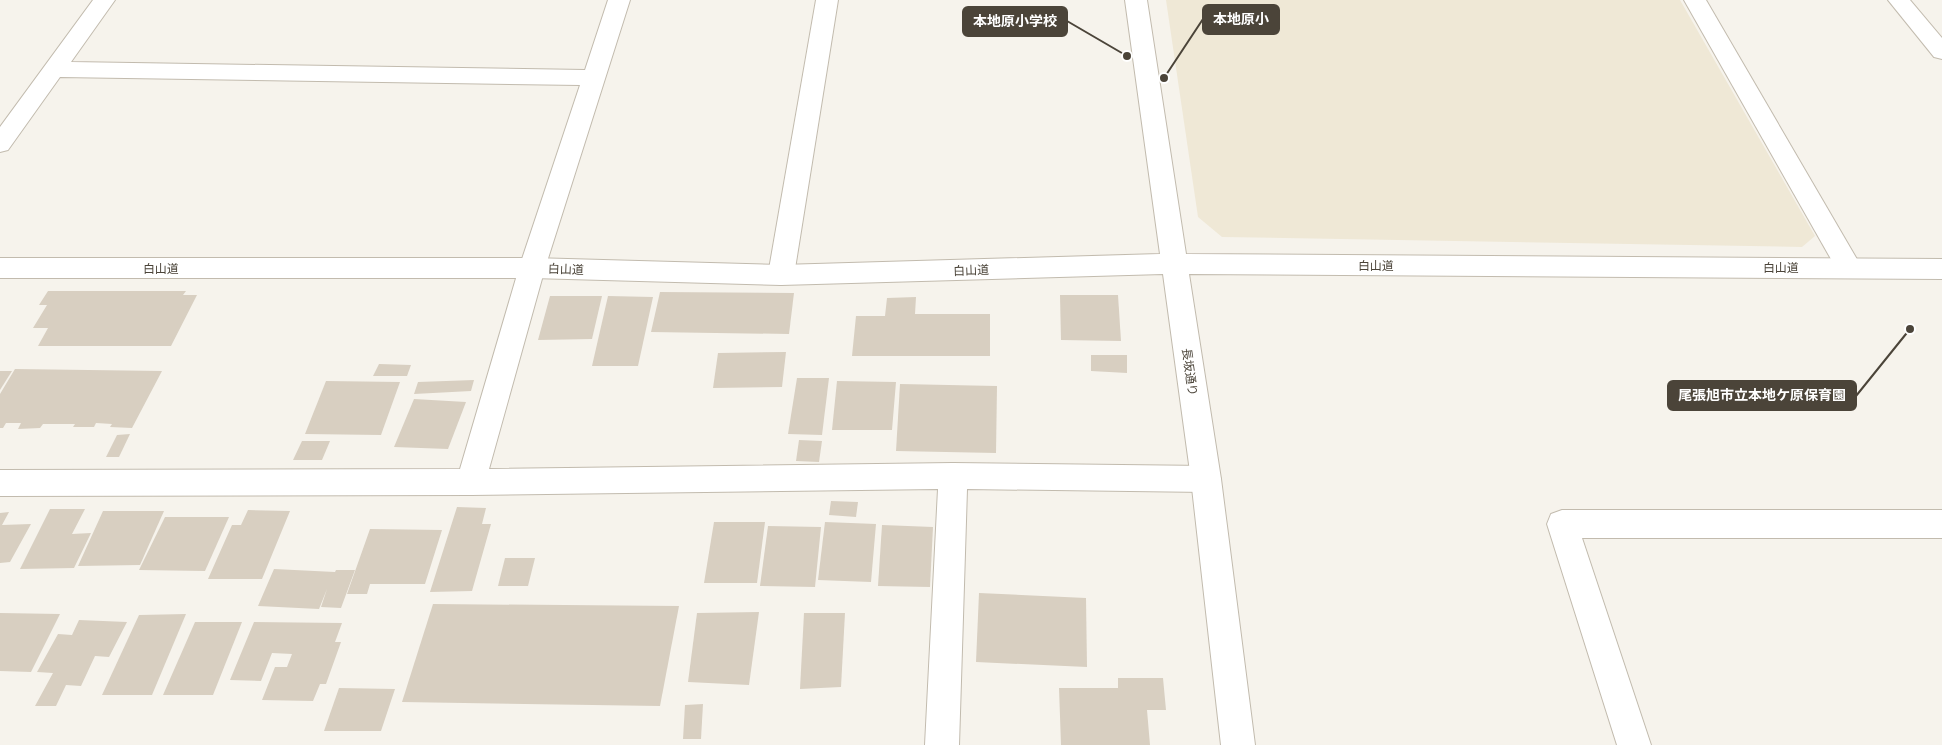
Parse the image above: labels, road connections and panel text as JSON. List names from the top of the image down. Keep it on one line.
{"streets":{"street":["白山道","長坂通り"]},"crossings":[["白山道","長坂通り"]],"places":["本地原小学校","本地原小","尾張旭市立本地ケ原保育園"]}
